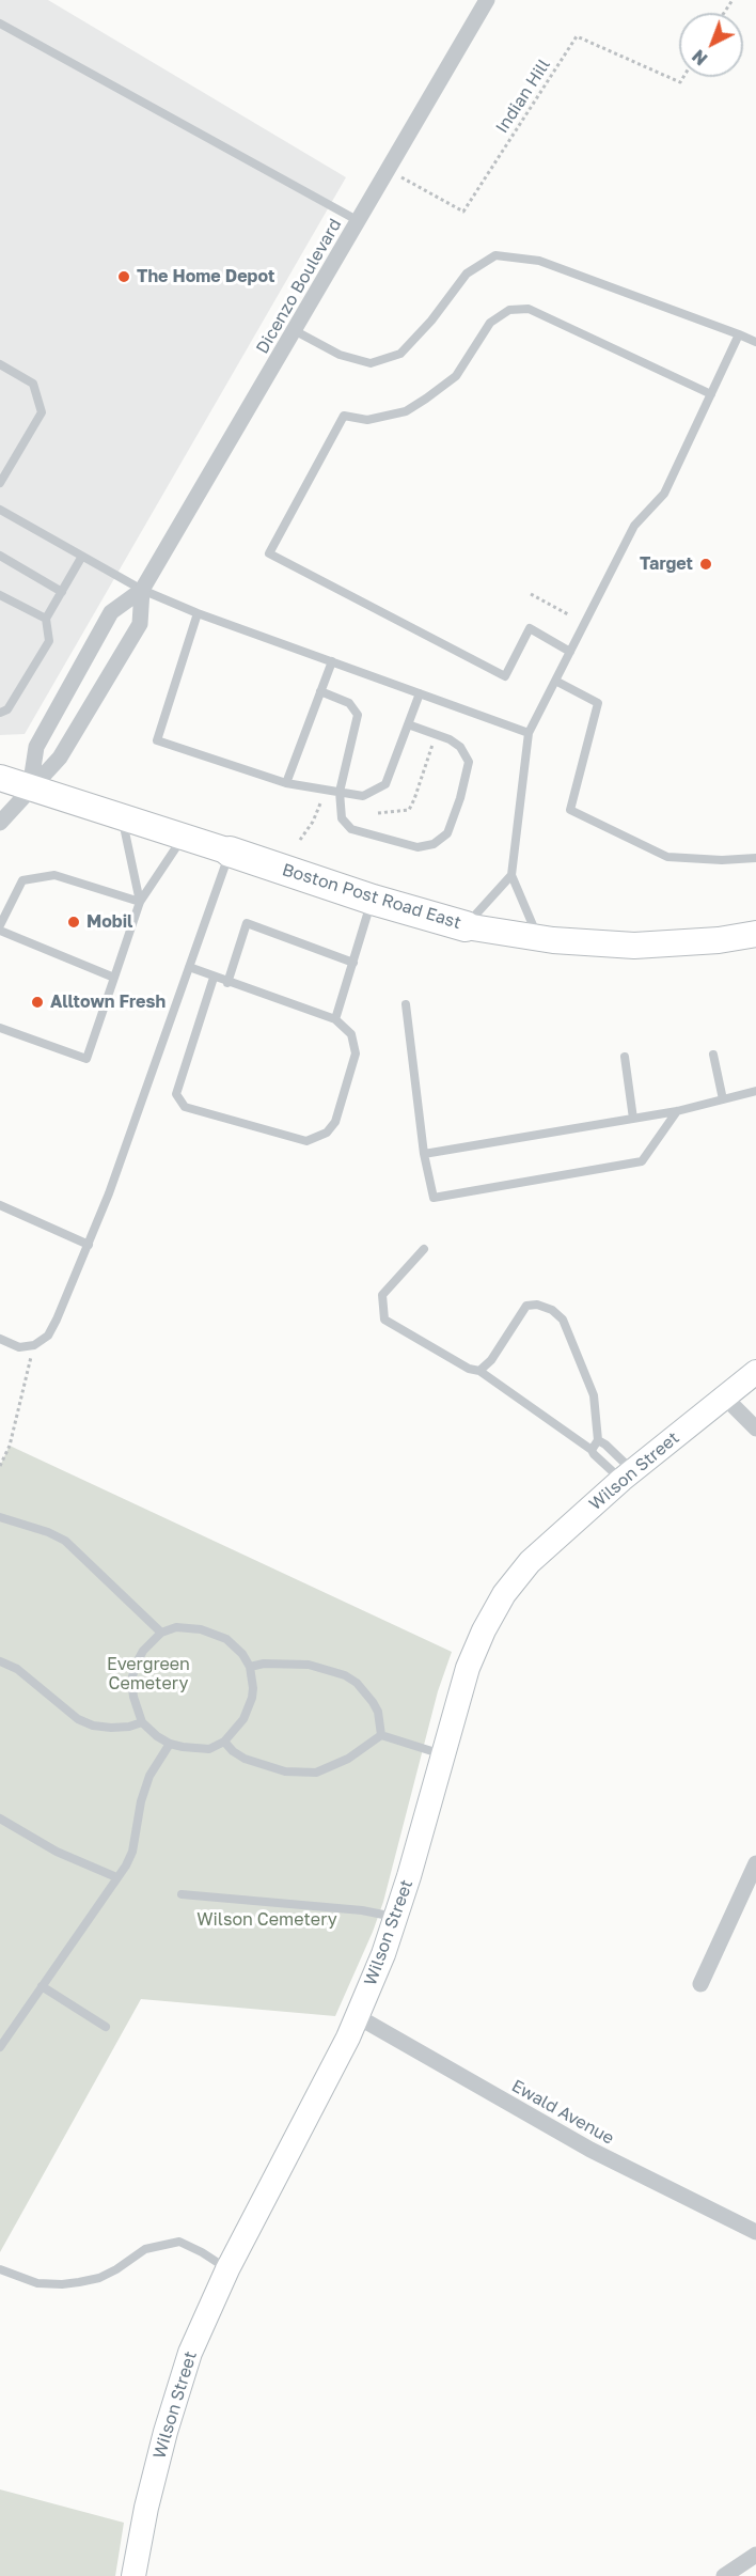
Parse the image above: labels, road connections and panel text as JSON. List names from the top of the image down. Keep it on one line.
{"streets":{"highway":["Boston Post Road East"],"street":["Dicenzo Boulevard","Wilson Street","Ewald Avenue"],"path":["Indian Hill"]},"crossings":[["Indian Hill","Dicenzo Boulevard"],["Dicenzo Boulevard","Boston Post Road East"],["Wilson Street","Ewald Avenue"]],"parks":["Evergreen Cemetery","Wilson Cemetery"],"places":["The Home Depot","Target","Mobil","Alltown Fresh"],"north":"bottom left"}
